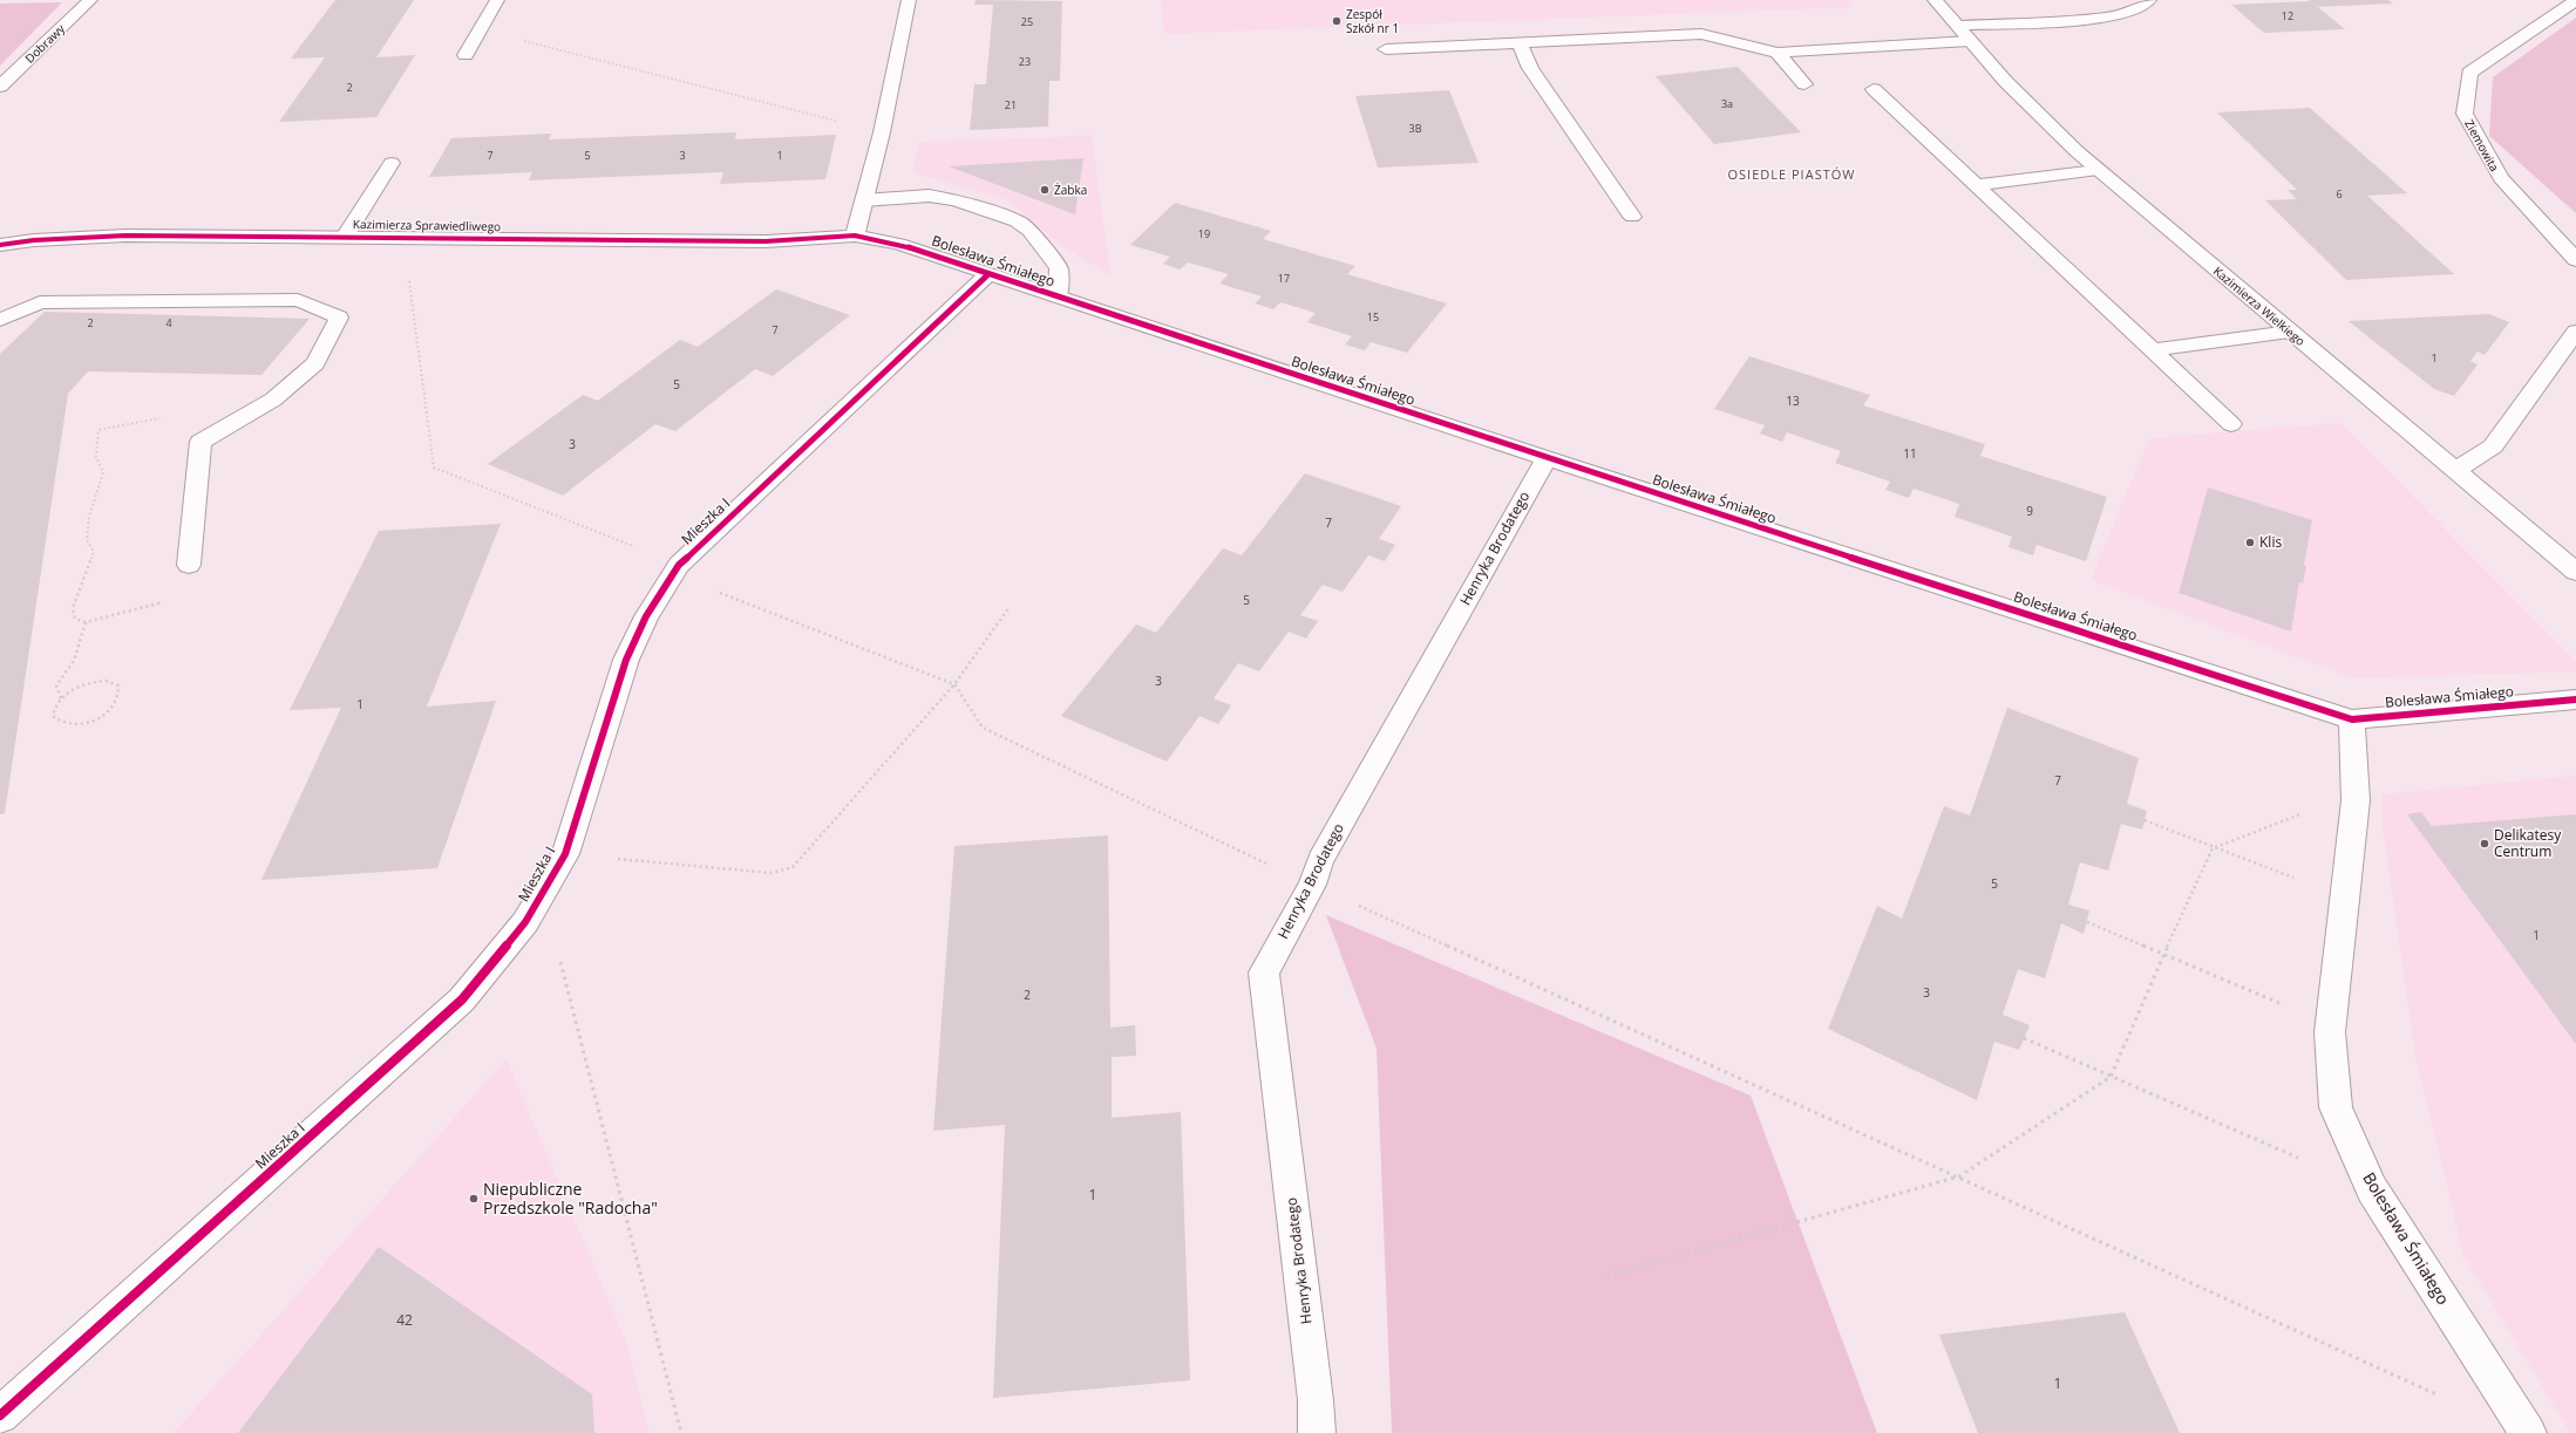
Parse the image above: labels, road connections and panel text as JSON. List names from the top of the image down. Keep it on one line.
{"streets":{"street":["Dobrawy","Ziemowita","Kazimierza Sprawiedliwego","Bolesława Śmiałego","Kazimierza Wielkiego","Mieszka I","Henryka Brodatego"]},"crossings":[["Kazimierza Sprawiedliwego","Bolesława Śmiałego"],["Bolesława Śmiałego","Mieszka I"],["Bolesława Śmiałego","Henryka Brodatego"]],"districts":["OSIEDLE PIASTÓW"],"places":["Zespół Szkół nr 1","Żabka","Klis","Delikatesy Centrum","Niepubliczne Przedszkole \"Radocha\""],"house_numbers":["12","25","23","2","3a","21","3B","7","5","3","1","6","19","17","15","2","4","7","1","5","13","3","11","9","7","5","3","1","7","5","1","3","2","1","42","1"]}
